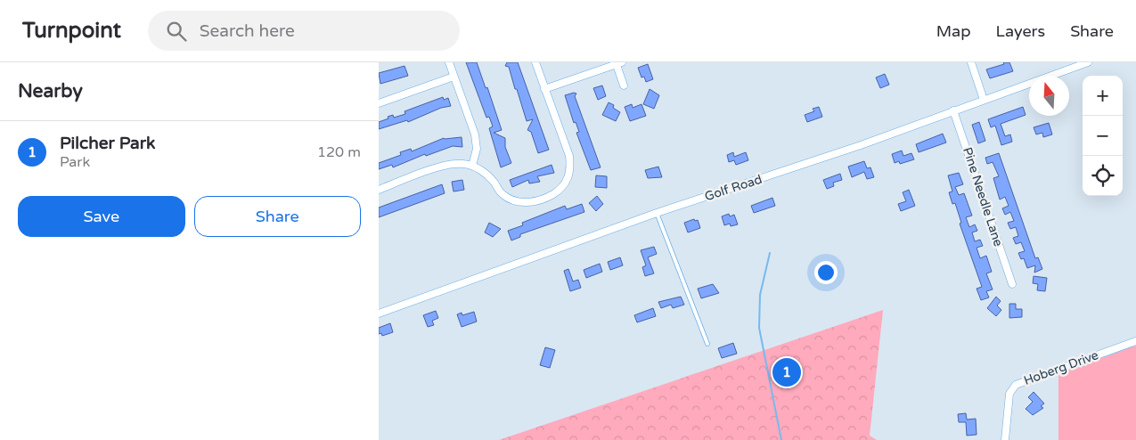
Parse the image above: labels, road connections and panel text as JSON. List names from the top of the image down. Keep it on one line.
{"streets":{"street":["Golf Road","Pine Needle Lane","Hoberg Drive"]},"crossings":[["Golf Road","Pine Needle Lane"]],"north":"top","page":{"header":"Turnpoint","search":"Search here","nav":["Map","Layers","Share"],"heading":"Nearby","map_buttons":["+","−"],"list":[{"mark":"1","name":"Pilcher Park","note":"Park","value":"120 m"}],"buttons":["Save","Share"],"pins":"1"}}
